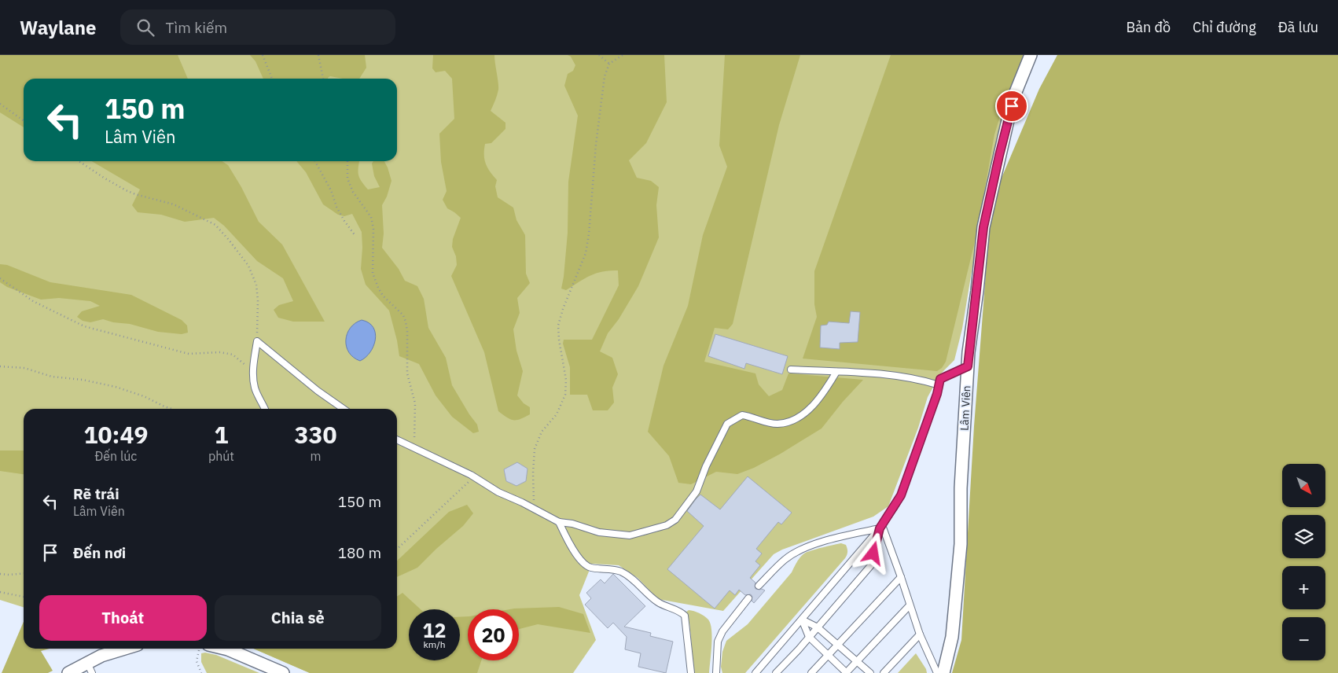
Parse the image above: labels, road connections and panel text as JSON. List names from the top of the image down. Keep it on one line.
{"streets":{"street":["Lâm Viên"]},"north":"bottom right","page":{"header":"Waylane","search":"Tìm kiếm","nav":["Bản đồ","Chỉ đường","Đã lưu"],"turn":["150 m","Lâm Viên"],"eta":["10:49","Đến lúc","1","phút","330","m"],"map_buttons":["+","−"],"list":[{"name":"Rẽ trái","note":"Lâm Viên","value":"150 m"},{"name":"Đến nơi","value":"180 m"}],"buttons":["Thoát","Chia sẻ"],"speed":"12 km/h","limit":"20"}}
